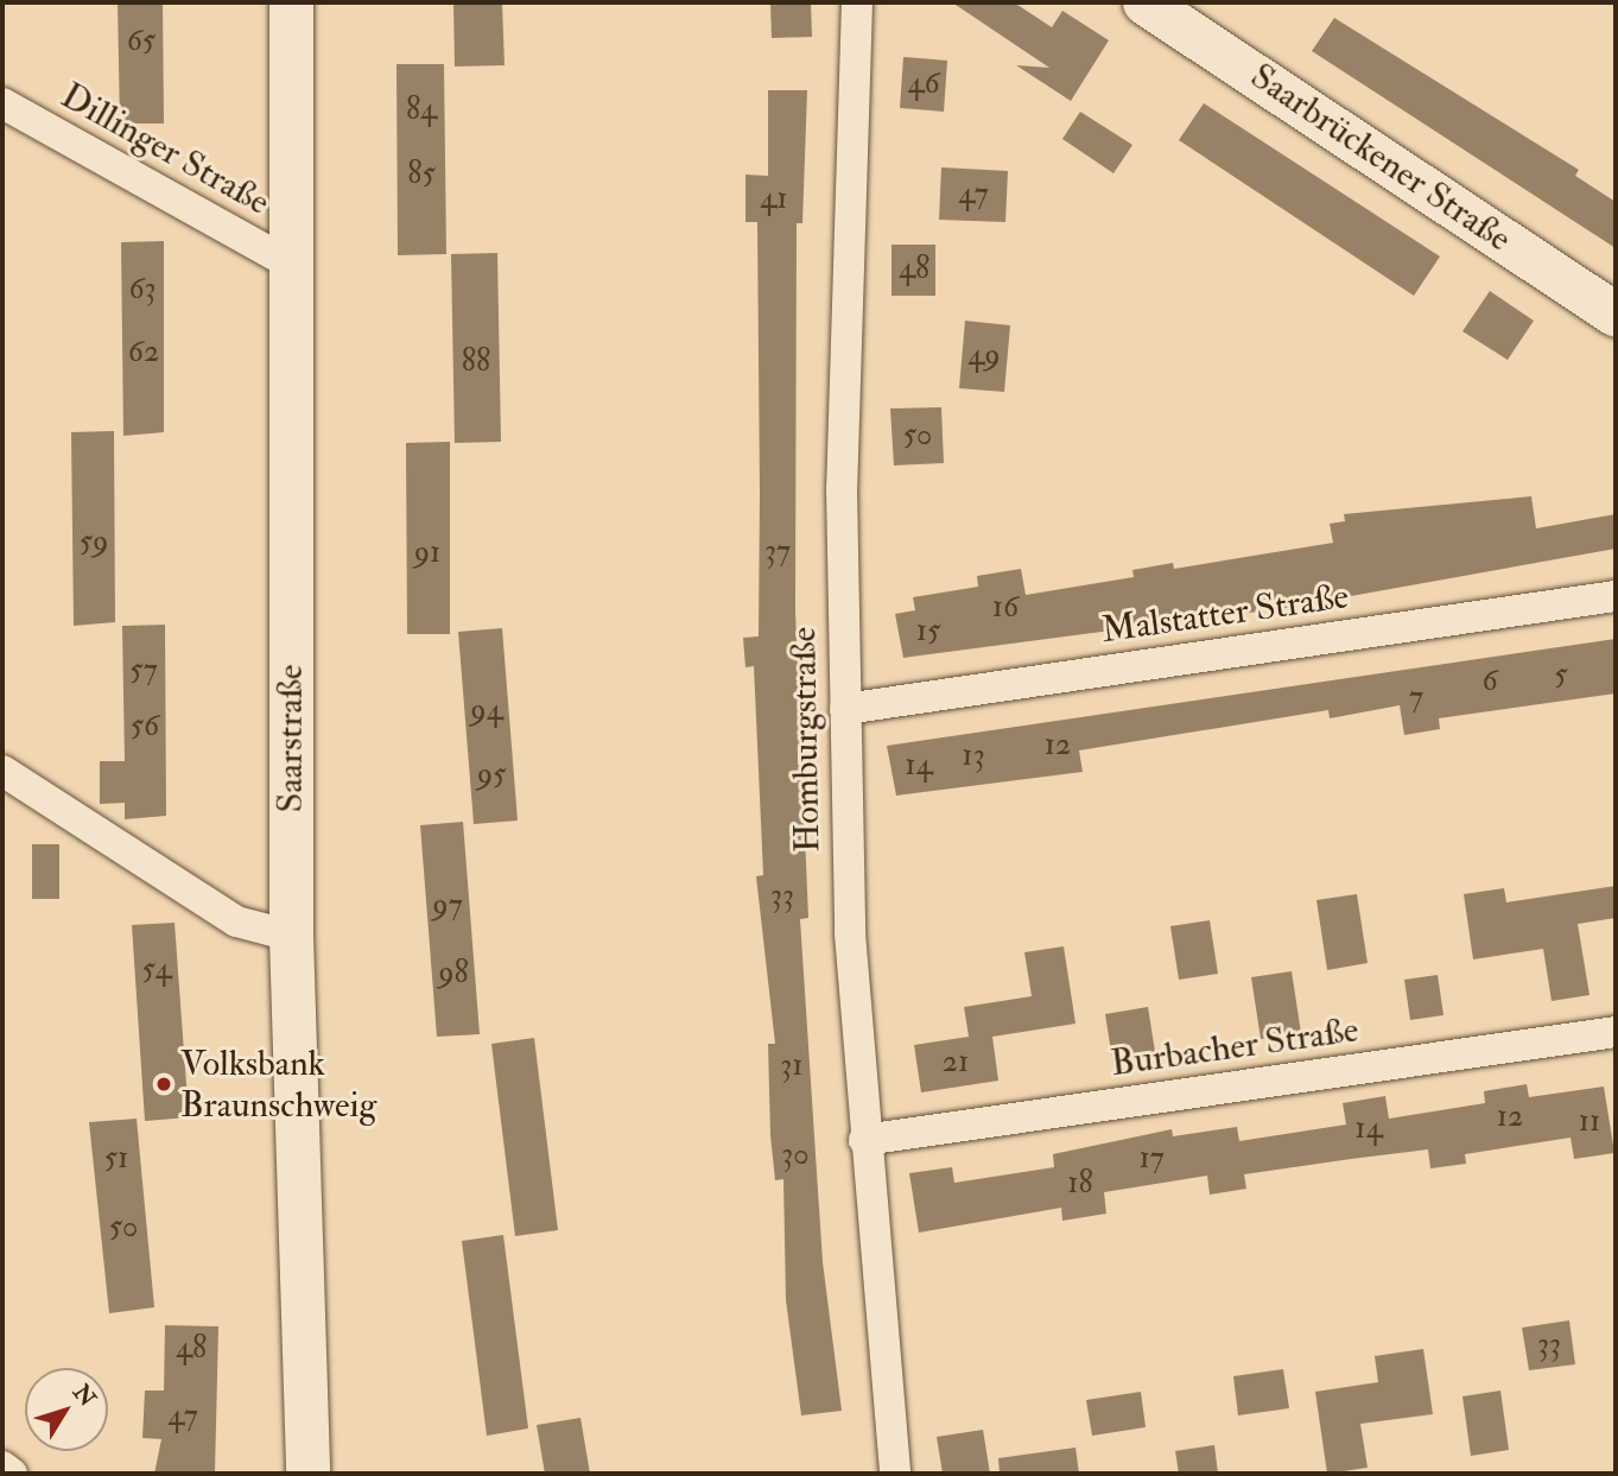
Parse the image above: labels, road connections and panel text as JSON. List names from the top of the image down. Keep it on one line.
{"streets":{"street":["Dillinger Straße","Saarbrückener Straße","Malstatter Straße","Saarstraße","Homburgstraße","Burbacher Straße"]},"crossings":[["Dillinger Straße","Saarstraße"],["Malstatter Straße","Homburgstraße"],["Homburgstraße","Burbacher Straße"]],"places":["Volksbank Braunschweig"],"house_numbers":["65","46","84","85","47","41","48","63","62","49","88","50","59","37","91","16","15","57","5","6","7","94","56","12","13","14","95","33","97","54","98","21","31","12","11","14","30","51","17","18","50","33","48","47"],"north":"top right"}
